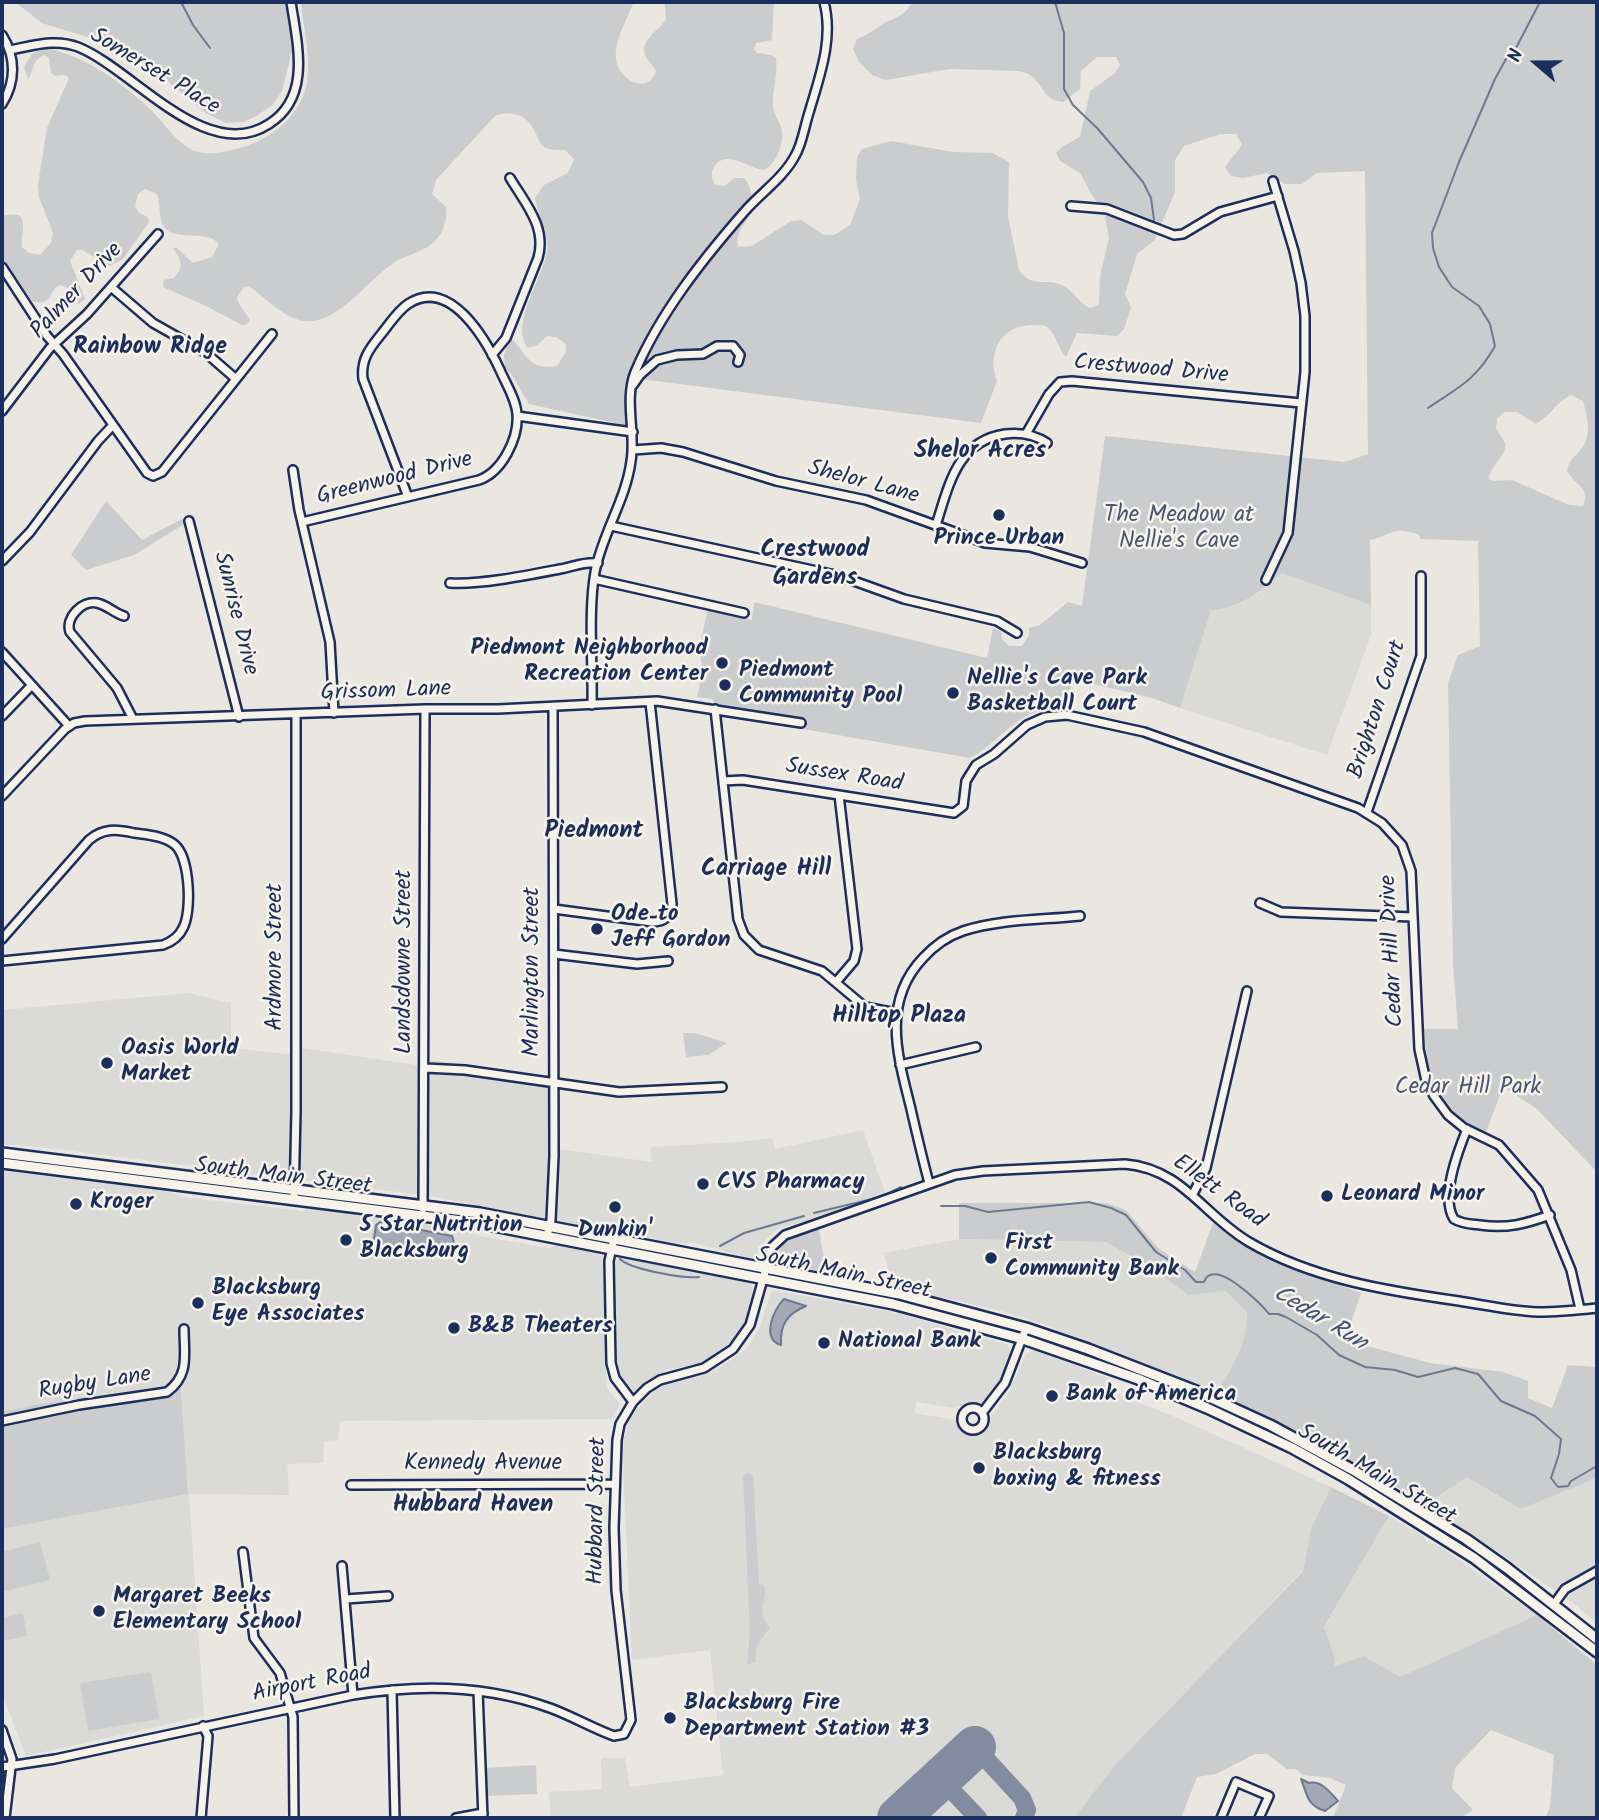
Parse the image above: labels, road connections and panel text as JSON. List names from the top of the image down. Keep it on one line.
{"streets":{"main road":["South Main Street"],"street":["Somerset Place","Palmer Drive","Crestwood Drive","Greenwood Drive","Shelor Lane","Sunrise Drive","Grissom Lane","Brighton Court","Sussex Road","Cedar Hill Drive","Ardmore Street","Landsdowne Street","Marlington Street","Ellett Road","Rugby Lane","Kennedy Avenue","Hubbard Street","Airport Road"]},"crossings":[["Sunrise Drive","Grissom Lane"],["Grissom Lane","Ardmore Street"],["Grissom Lane","Landsdowne Street"],["Grissom Lane","Marlington Street"],["Brighton Court","Cedar Hill Drive"],["Sussex Road","Cedar Hill Drive"],["Cedar Hill Drive","Ellett Road"],["Ardmore Street","South Main Street"],["Landsdowne Street","South Main Street"],["Marlington Street","South Main Street"],["South Main Street","Ellett Road"],["South Main Street","Hubbard Street"],["Ellett Road","Hubbard Street"],["Kennedy Avenue","Hubbard Street"],["Hubbard Street","Airport Road"]],"districts":["Rainbow Ridge","Shelor Acres","Crestwood Gardens","Piedmont","Carriage Hill","Hilltop Plaza","Hubbard Haven"],"water":["Cedar Run"],"parks":["The Meadow at Nellie's Cave","Cedar Hill Park"],"places":["Prince Urban","Piedmont Neighborhood Recreation Center","Piedmont Community Pool","Nellie's Cave Park Basketball Court","Ode to Jeff Gordon","Oasis World Market","CVS Pharmacy","Leonard Minor","Kroger","Dunkin'","5 Star Nutrition Blacksburg","First Community Bank","Blacksburg Eye Associates","B&B Theaters","National Bank","Bank of America","Blacksburg boxing & fitness","Margaret Beeks Elementary School","Blacksburg Fire Department Station #3"],"north":"left"}
